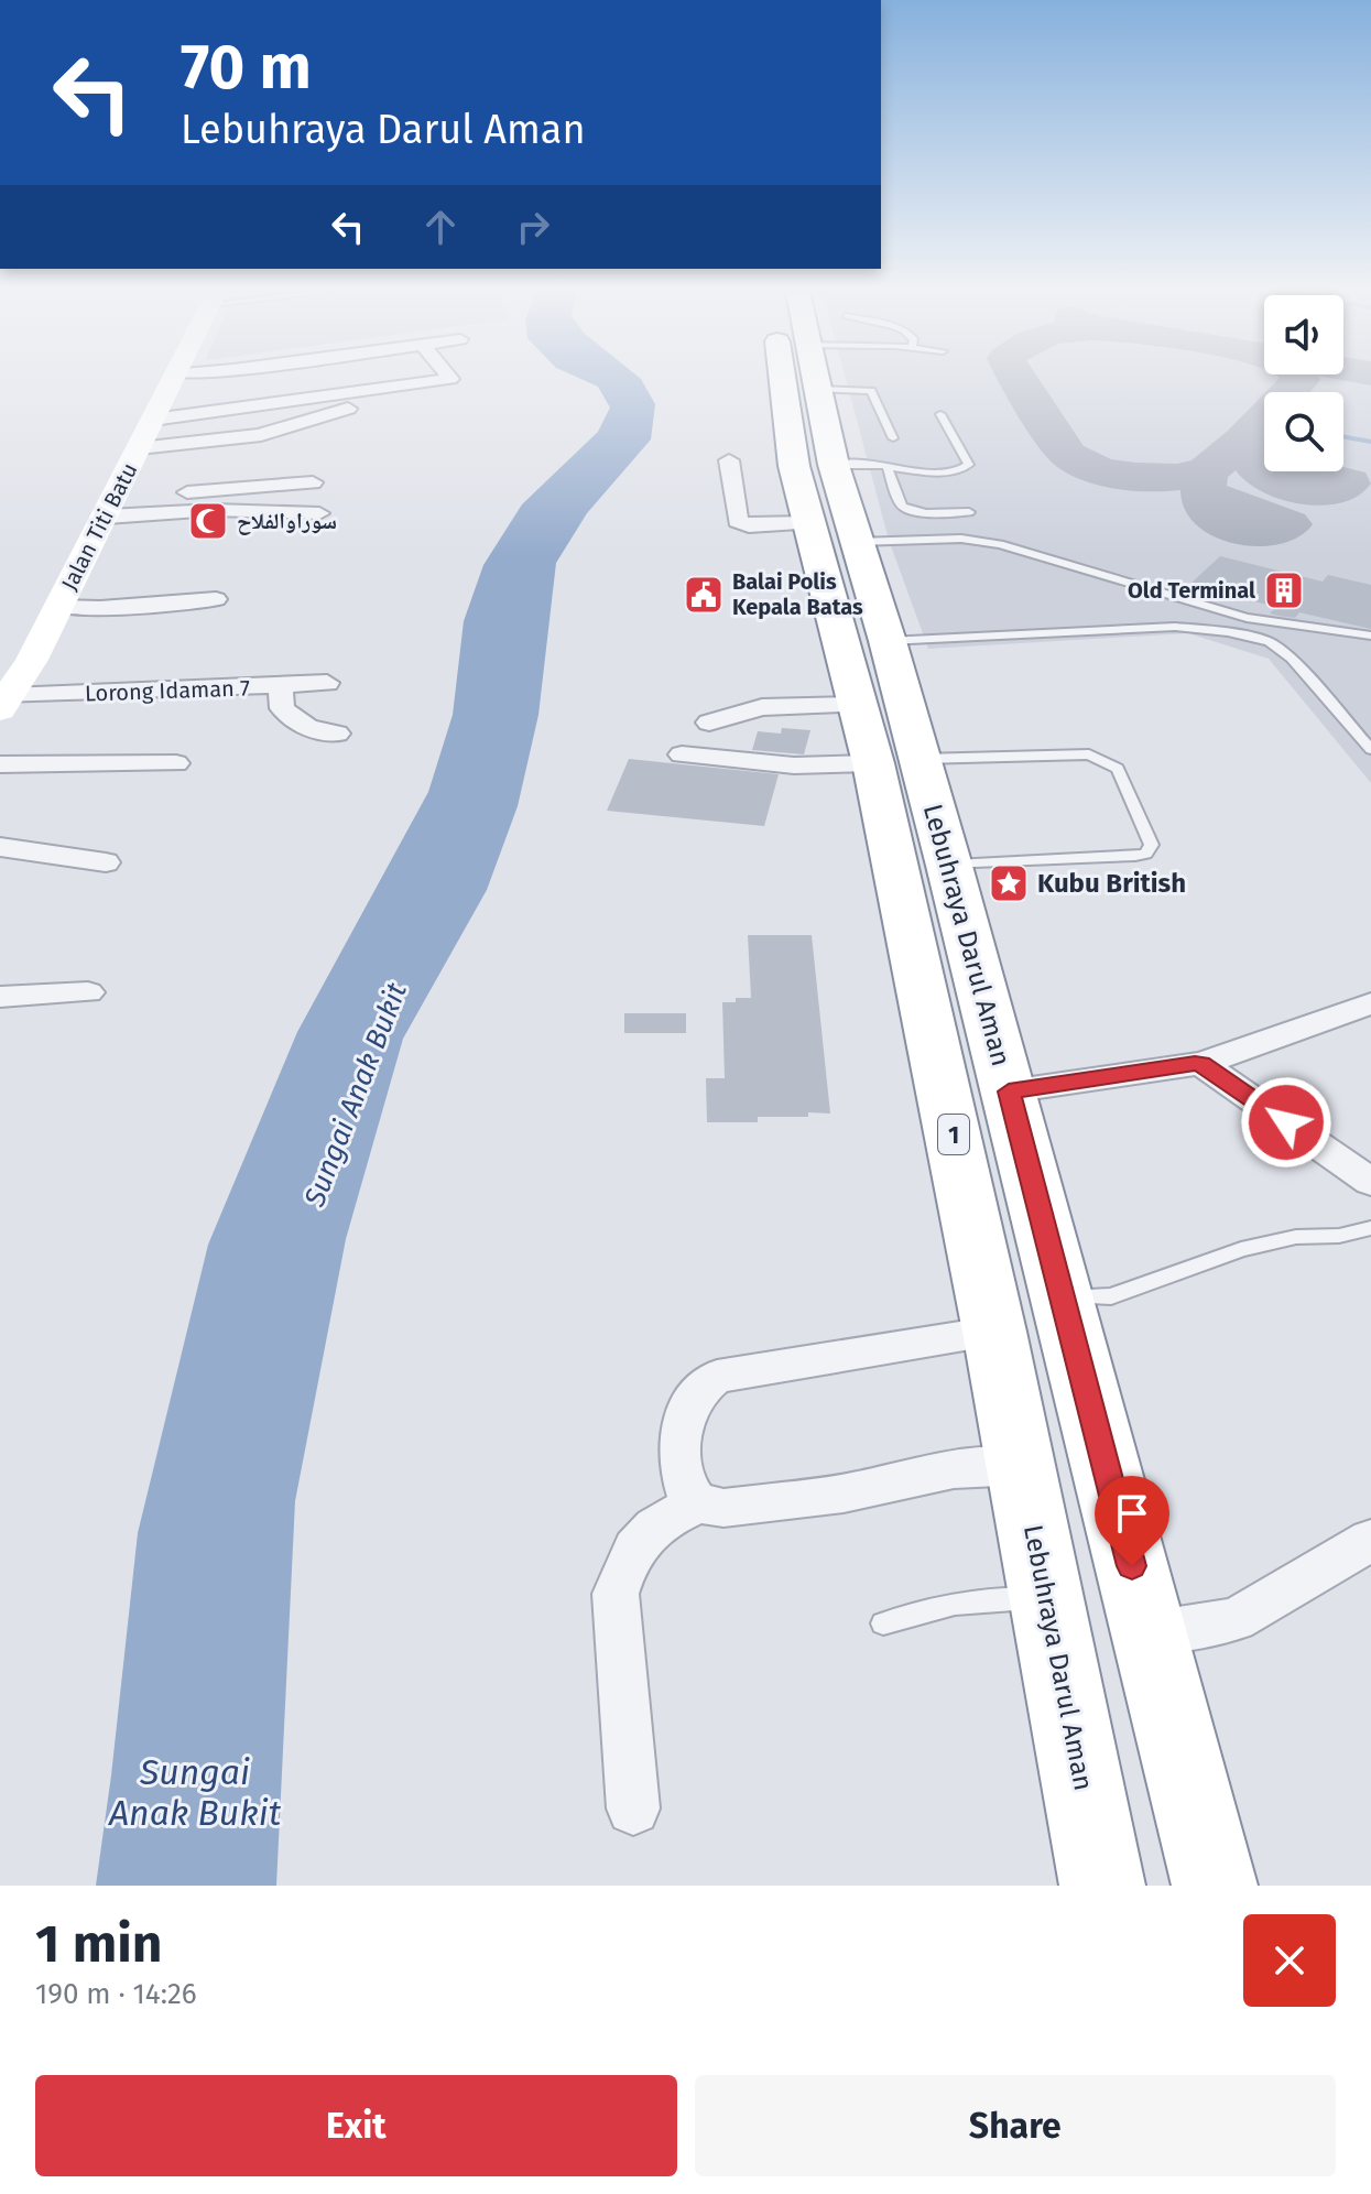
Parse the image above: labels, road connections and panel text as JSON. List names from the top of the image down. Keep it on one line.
{"streets":{"highway":["Lebuhraya Darul Aman","1"],"main road":["Jalan Titi Batu"],"street":["Lorong Idaman 7"]},"crossings":[["Jalan Titi Batu","Lorong Idaman 7"]],"water":["Sungai Anak Bukit"],"places":{"mosque":["سوراوالفلاح"],"building":["Old Terminal"],"public building":["Balai Polis Kepala Batas"],"place":["Kubu British"]},"page":{"turn":["70 m","Lebuhraya Darul Aman"],"heading":["1 min","190 m · 14:26"],"buttons":["Exit","Share"]}}
